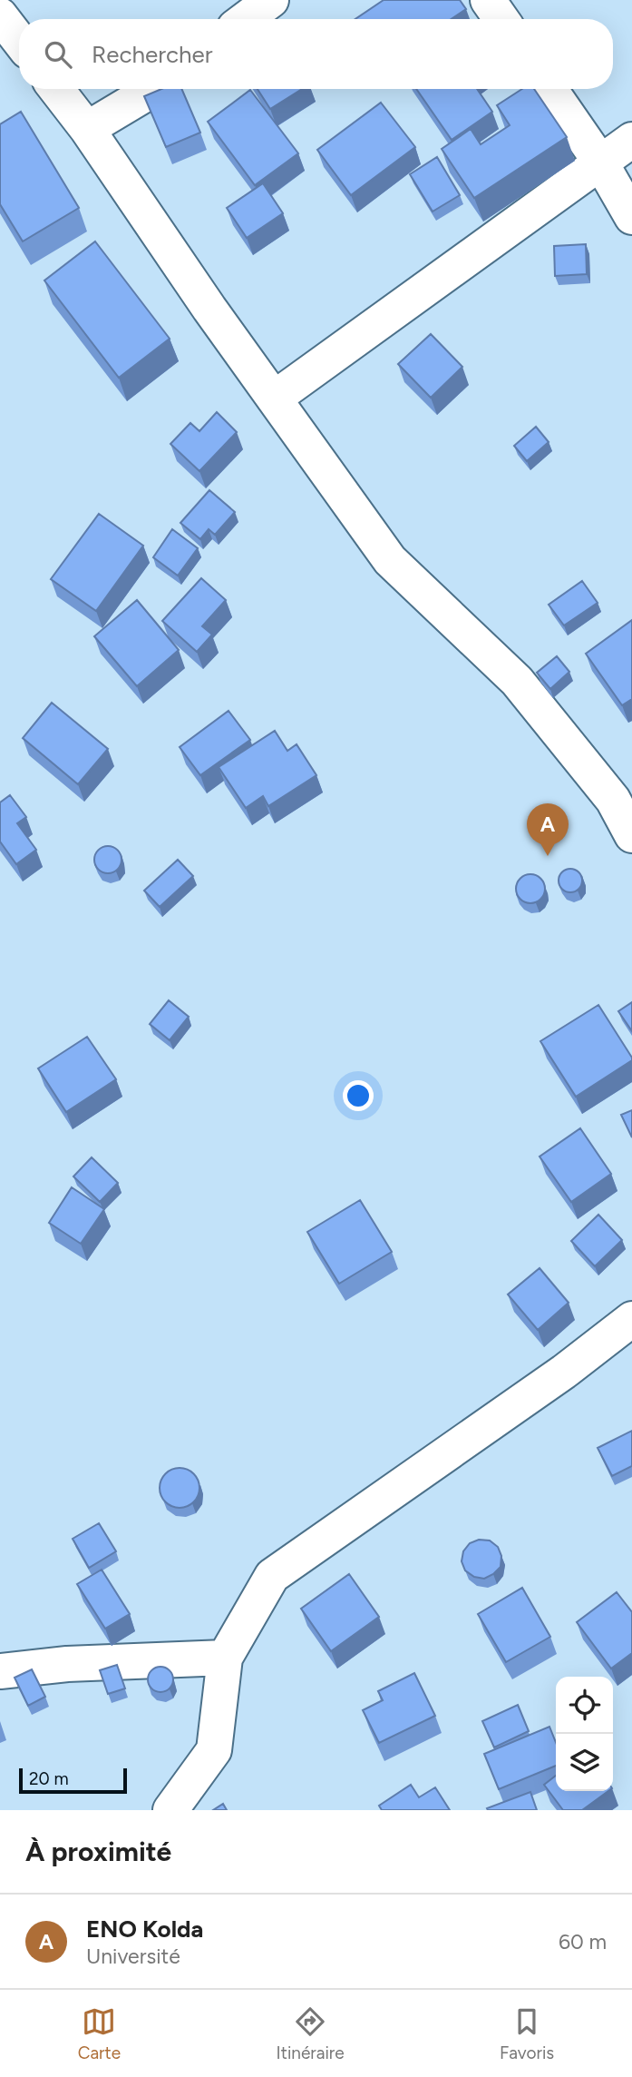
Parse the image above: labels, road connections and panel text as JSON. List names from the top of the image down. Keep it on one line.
{"scale_bar":"20 m","page":{"search":"Rechercher","pins":"A","scale":"20 m","heading":"À proximité","list":[{"mark":"A","name":"ENO Kolda","note":"Université","value":"60 m"}],"nav":["Carte","Itinéraire","Favoris"]}}
